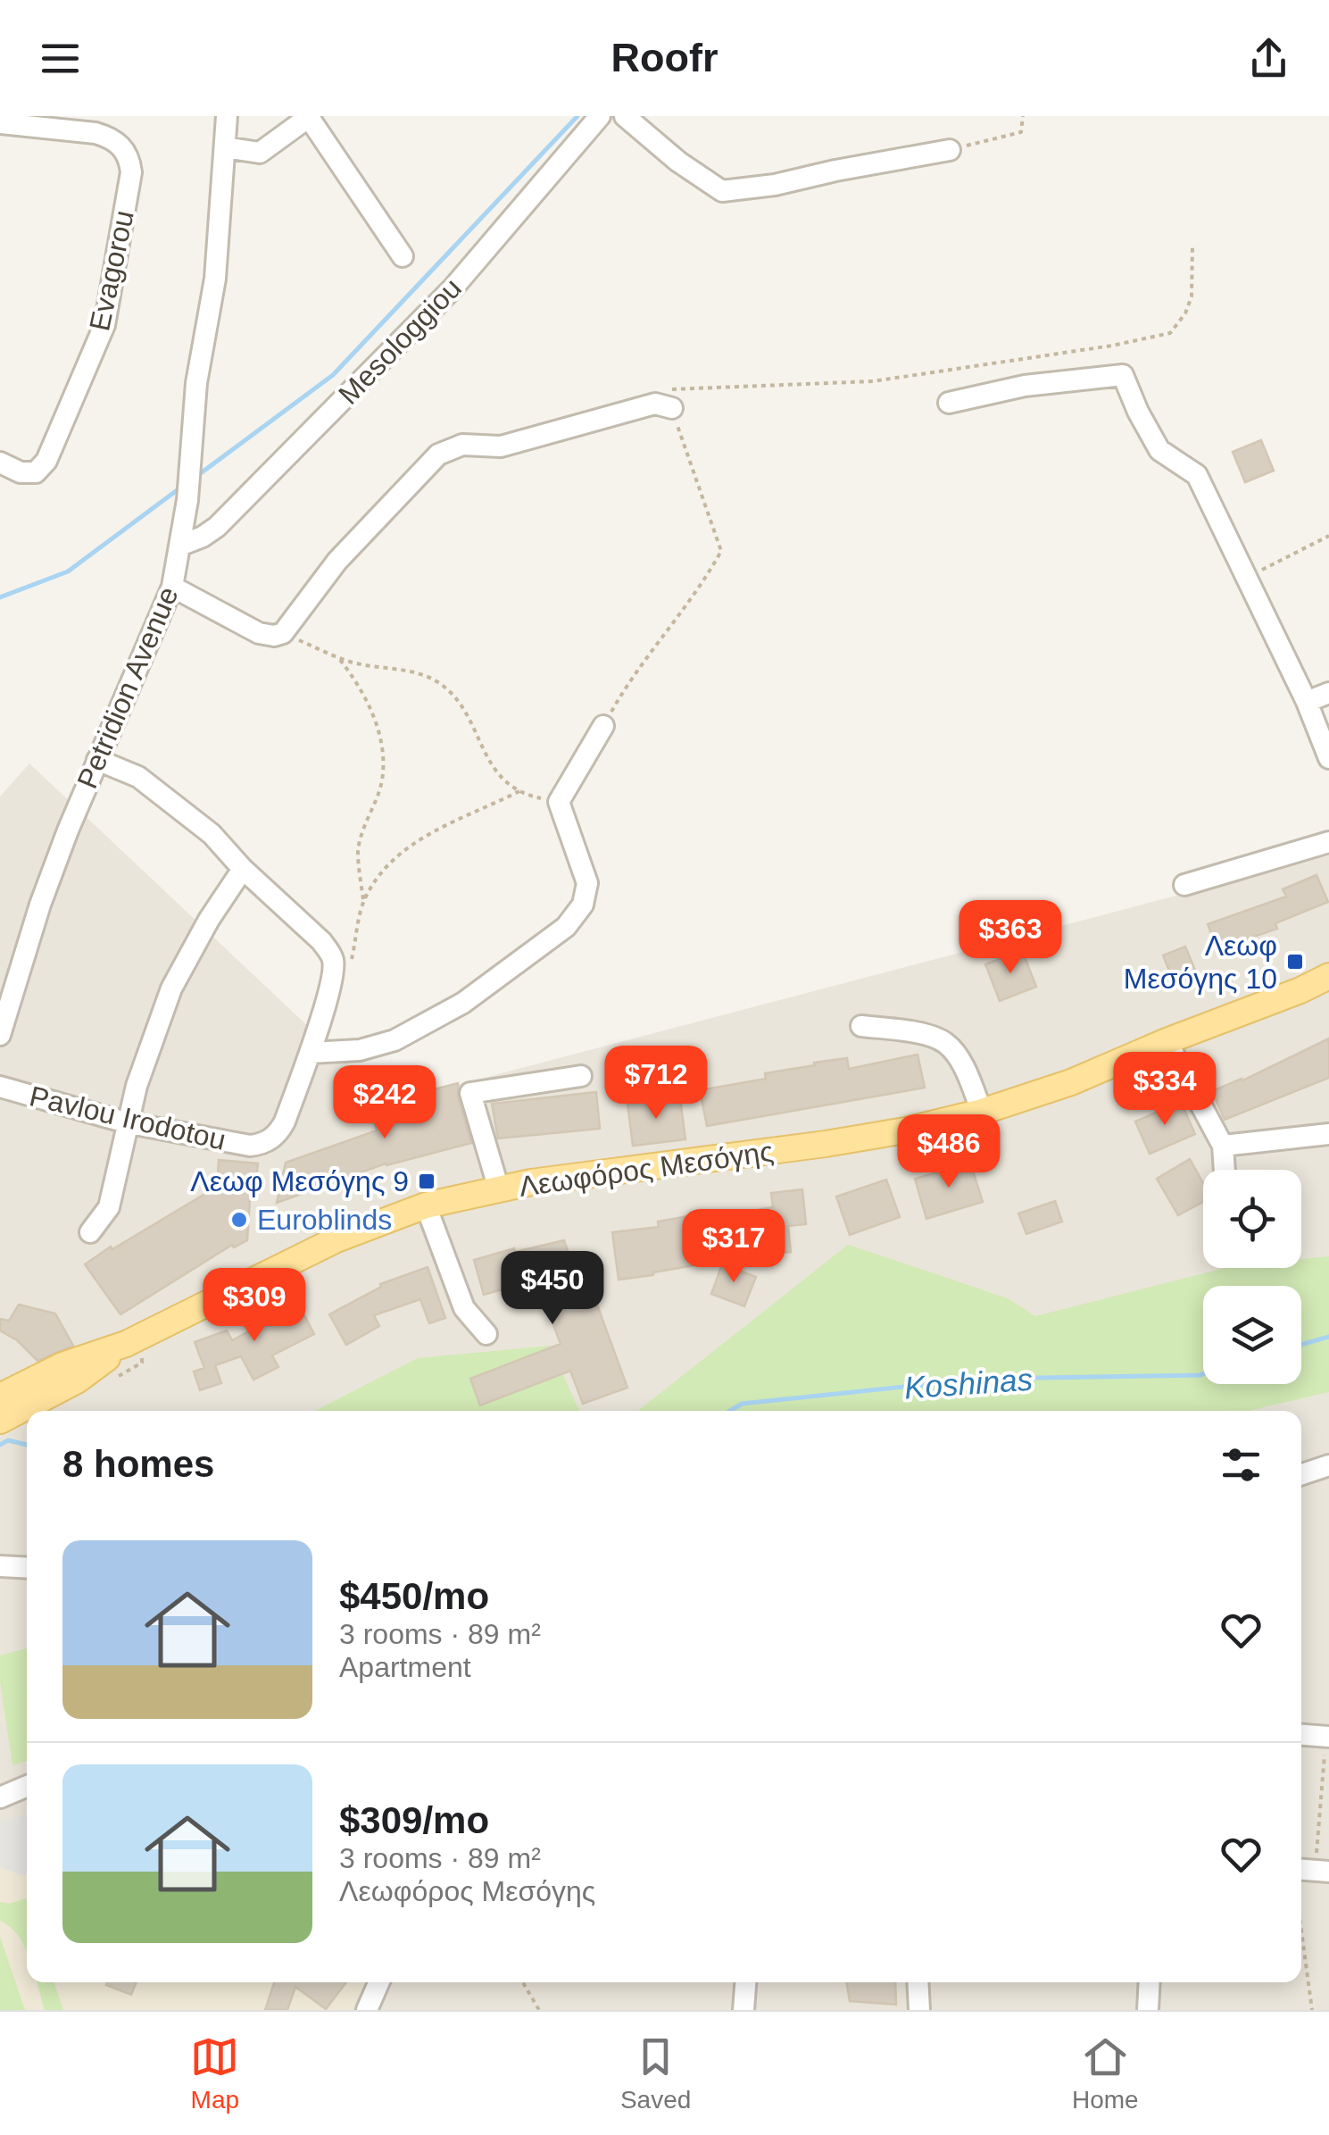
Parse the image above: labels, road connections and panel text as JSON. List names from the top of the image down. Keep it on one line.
{"streets":{"main road":["Λεωφόρος Μεσόγης"],"street":["Evagorou","Mesologgiou","Petridion Avenue","Pavlou Irodotou"]},"crossings":[["Mesologgiou","Petridion Avenue"]],"water":["Koshinas"],"places":{"transit":["Λεωφ Μεσόγης 10","Λεωφ Μεσόγης 9"],"other":["Euroblinds"]},"page":{"header":"Roofr","price":["$363","$712","$334","$242","$486","$317","$450","$309"],"heading":"8 homes","list":[{"name":"$450/mo","note":"3 rooms · 89 m² · Apartment"},{"name":"$309/mo","note":"3 rooms · 89 m² · Λεωφόρος Μεσόγης"}],"tabs":["Map","Saved","Home"]}}
